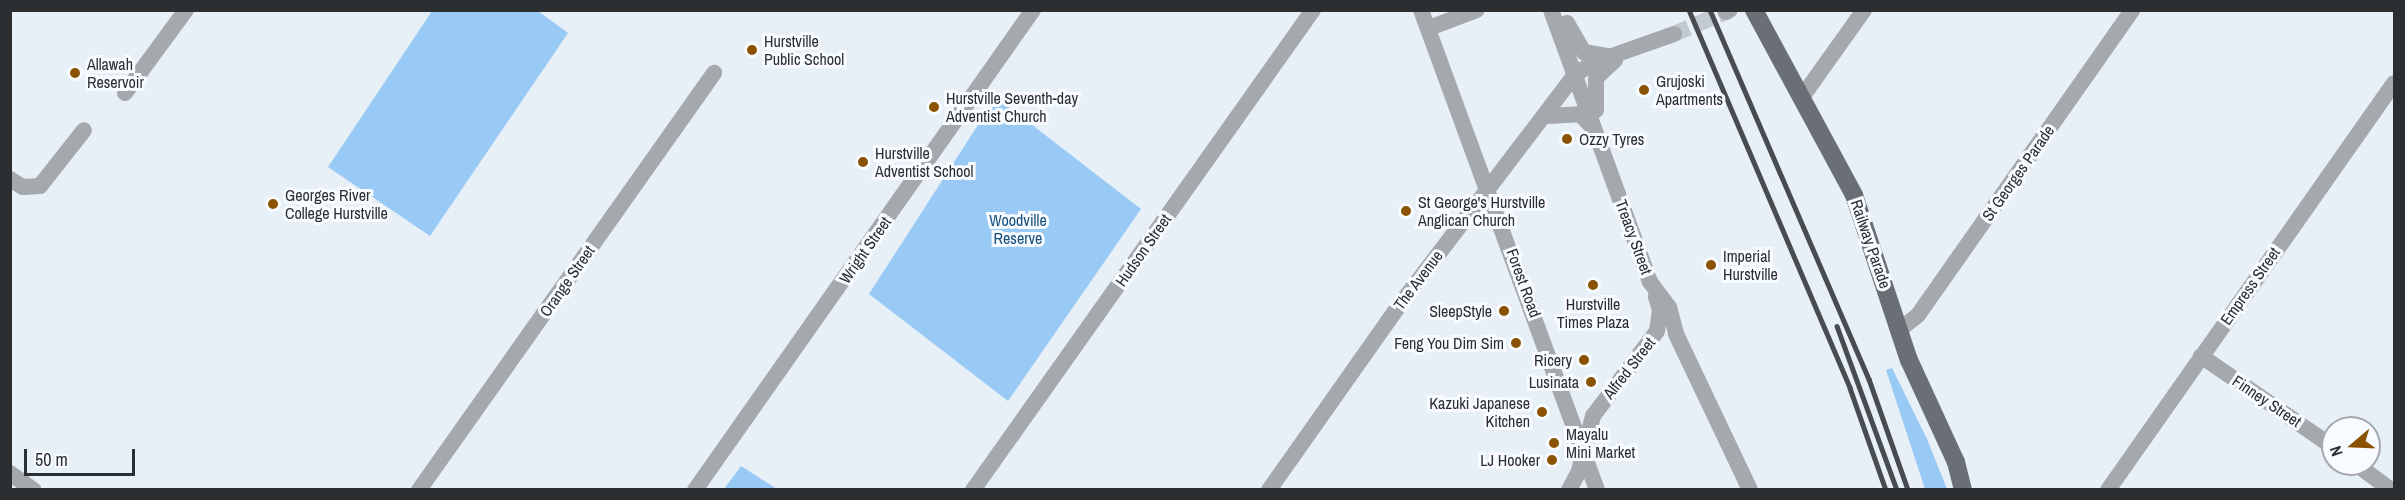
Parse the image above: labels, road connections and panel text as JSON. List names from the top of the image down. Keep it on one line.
{"streets":{"main road":["Railway Parade"],"street":["St Georges Parade","Treacy Street","Wright Street","Hudson Street","The Avenue","Orange Street","Forest Road","Empress Street","Alfred Street","Finney Street"]},"crossings":[["St Georges Parade","Railway Parade"],["Treacy Street","The Avenue"],["Treacy Street","Alfred Street"],["The Avenue","Forest Road"],["Forest Road","Alfred Street"],["Empress Street","Finney Street"]],"parks":["Woodville Reserve"],"places":["Hurstville Public School","Allawah Reservoir","Grujoski Apartments","Hurstville Seventh-day Adventist Church","Ozzy Tyres","Hurstville Adventist School","Georges River College Hurstville","St George's Hurstville Anglican Church","Imperial Hurstville","Hurstville Times Plaza","SleepStyle","Feng You Dim Sim","Ricery","Lusinata","Kazuki Japanese Kitchen","Mayalu Mini Market","LJ Hooker"],"scale_bar":"50 m","north":"left"}
